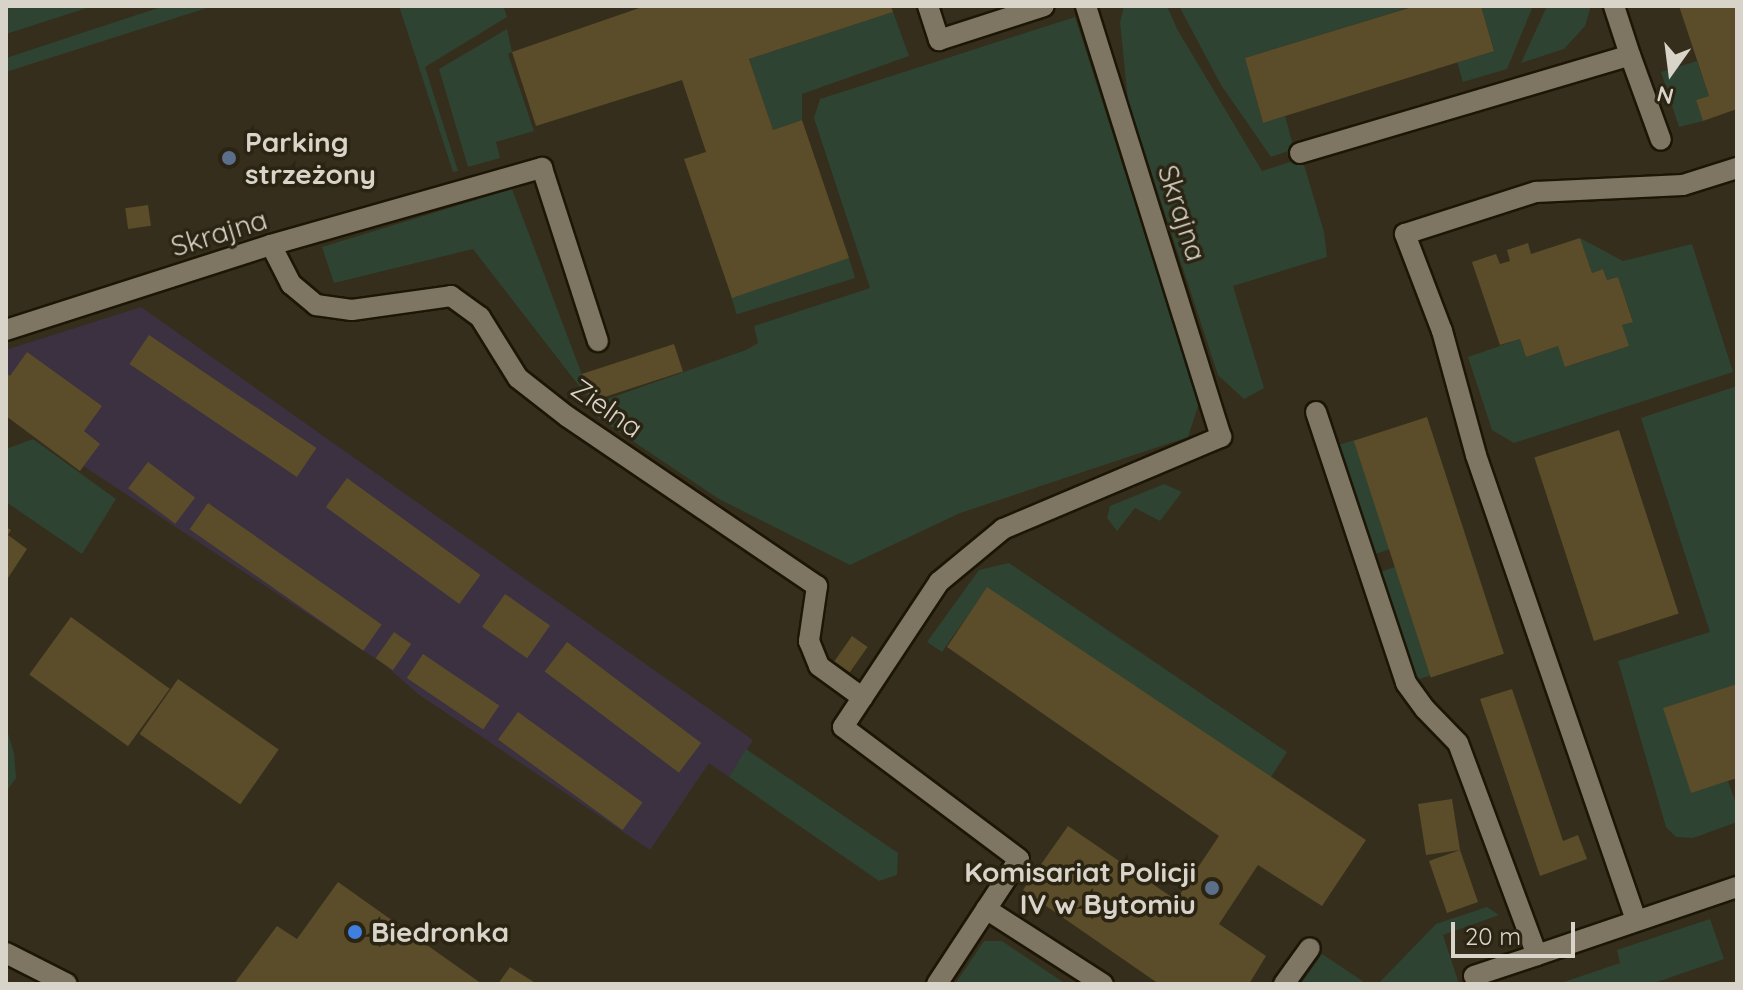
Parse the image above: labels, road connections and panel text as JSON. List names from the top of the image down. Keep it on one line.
{"streets":{"street":["Skrajna","Zielna"]},"crossings":[["Skrajna","Zielna"]],"places":["Parking strzeżony","Komisariat Policji IV w Bytomiu","Biedronka"],"scale_bar":"20 m","north":"bottom"}
